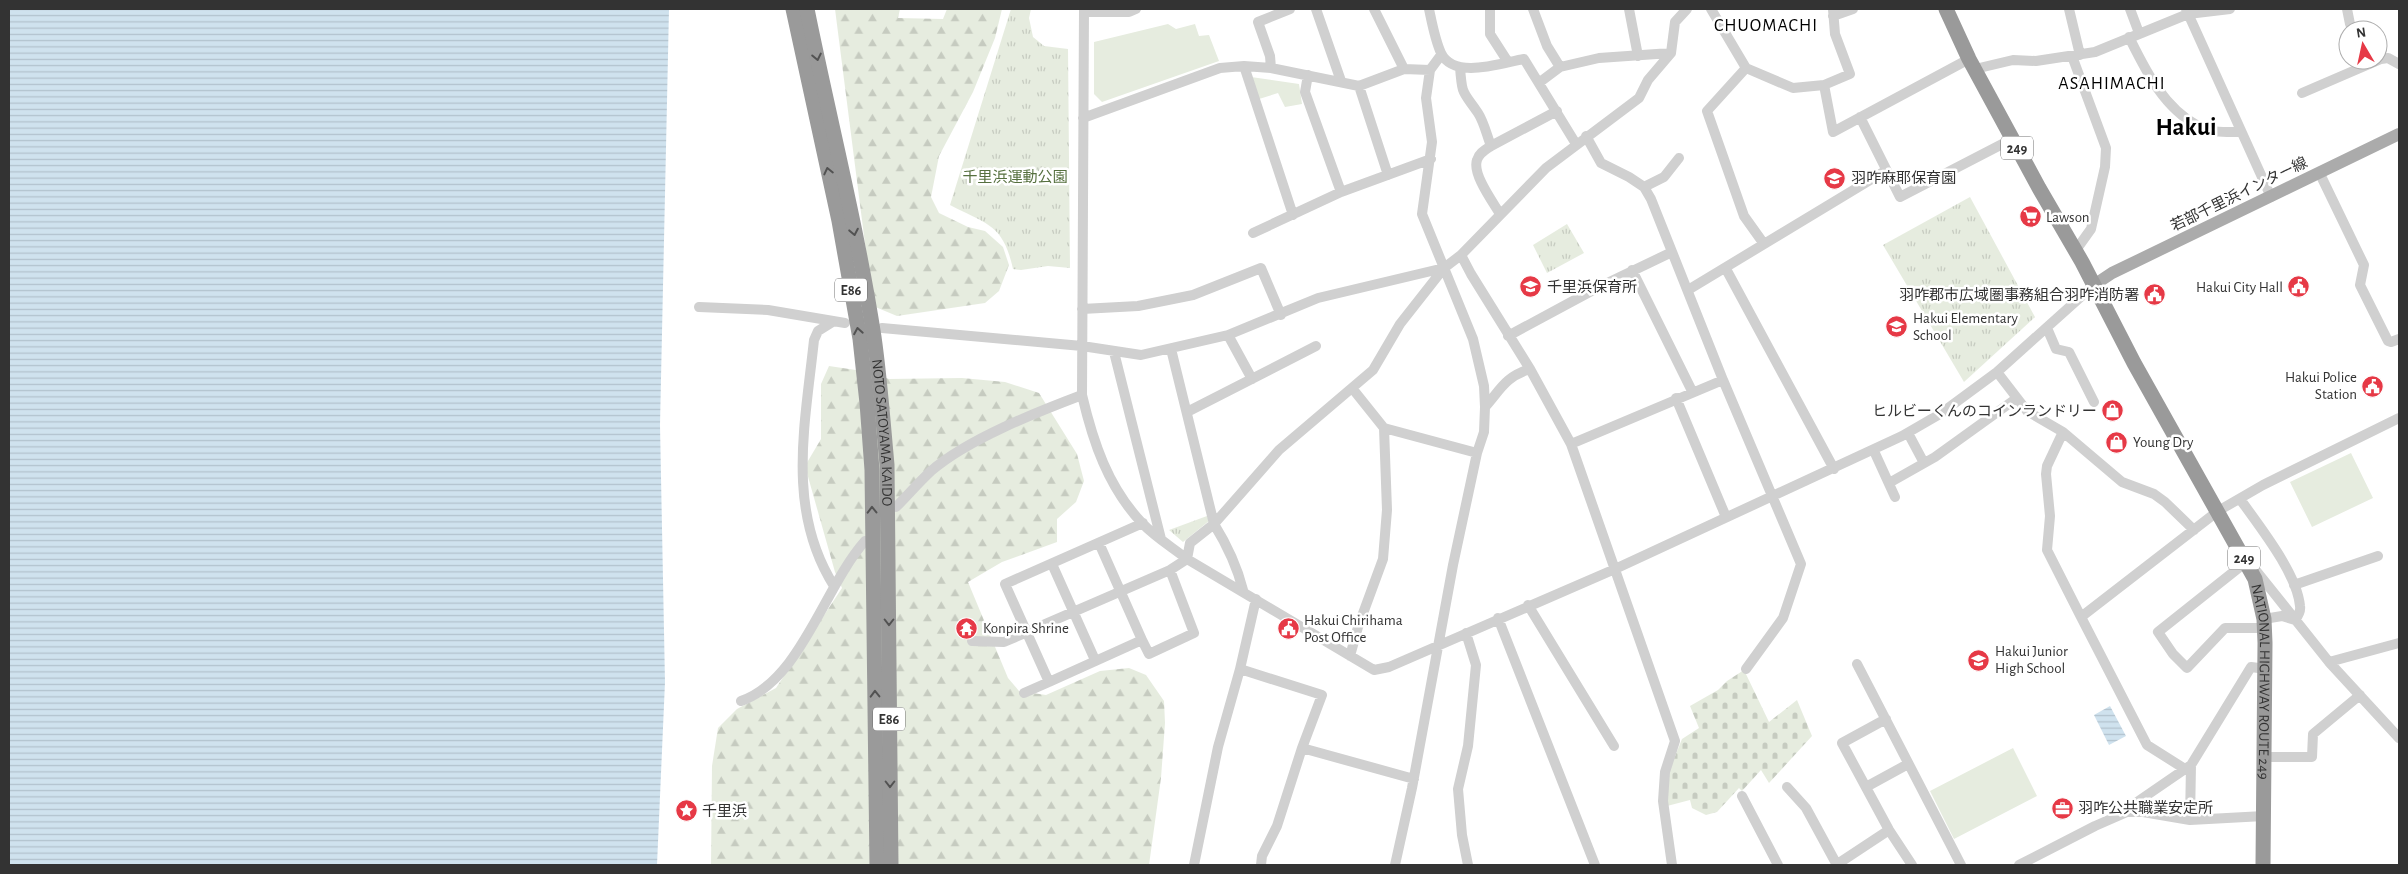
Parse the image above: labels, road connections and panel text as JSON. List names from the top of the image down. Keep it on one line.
{"streets":{"highway":["249","E86","NOTO SATOYAMA KAIDO","NATIONAL HIGHWAY ROUTE 249"],"main road":["若部千里浜インター線"]},"crossings":[["若部千里浜インター線","NATIONAL HIGHWAY ROUTE 249"]],"districts":["CHUOMACHI","ASAHIMACHI","Hakui"],"parks":["千里浜運動公園"],"places":{"school or university":["羽咋麻耶保育園","千里浜保育所","Hakui Elementary School","Hakui Junior High School"],"supermarket":["Lawson"],"public building":["Hakui City Hall","羽咋郡市広域圏事務組合羽咋消防署","Hakui Police Station","Hakui Chirihama Post Office"],"shop":["ヒルビーくんのコインランドリー","Young Dry"],"temple":["Konpira Shrine"],"office":["羽咋公共職業安定所"],"place":["千里浜"]},"north":"top"}
